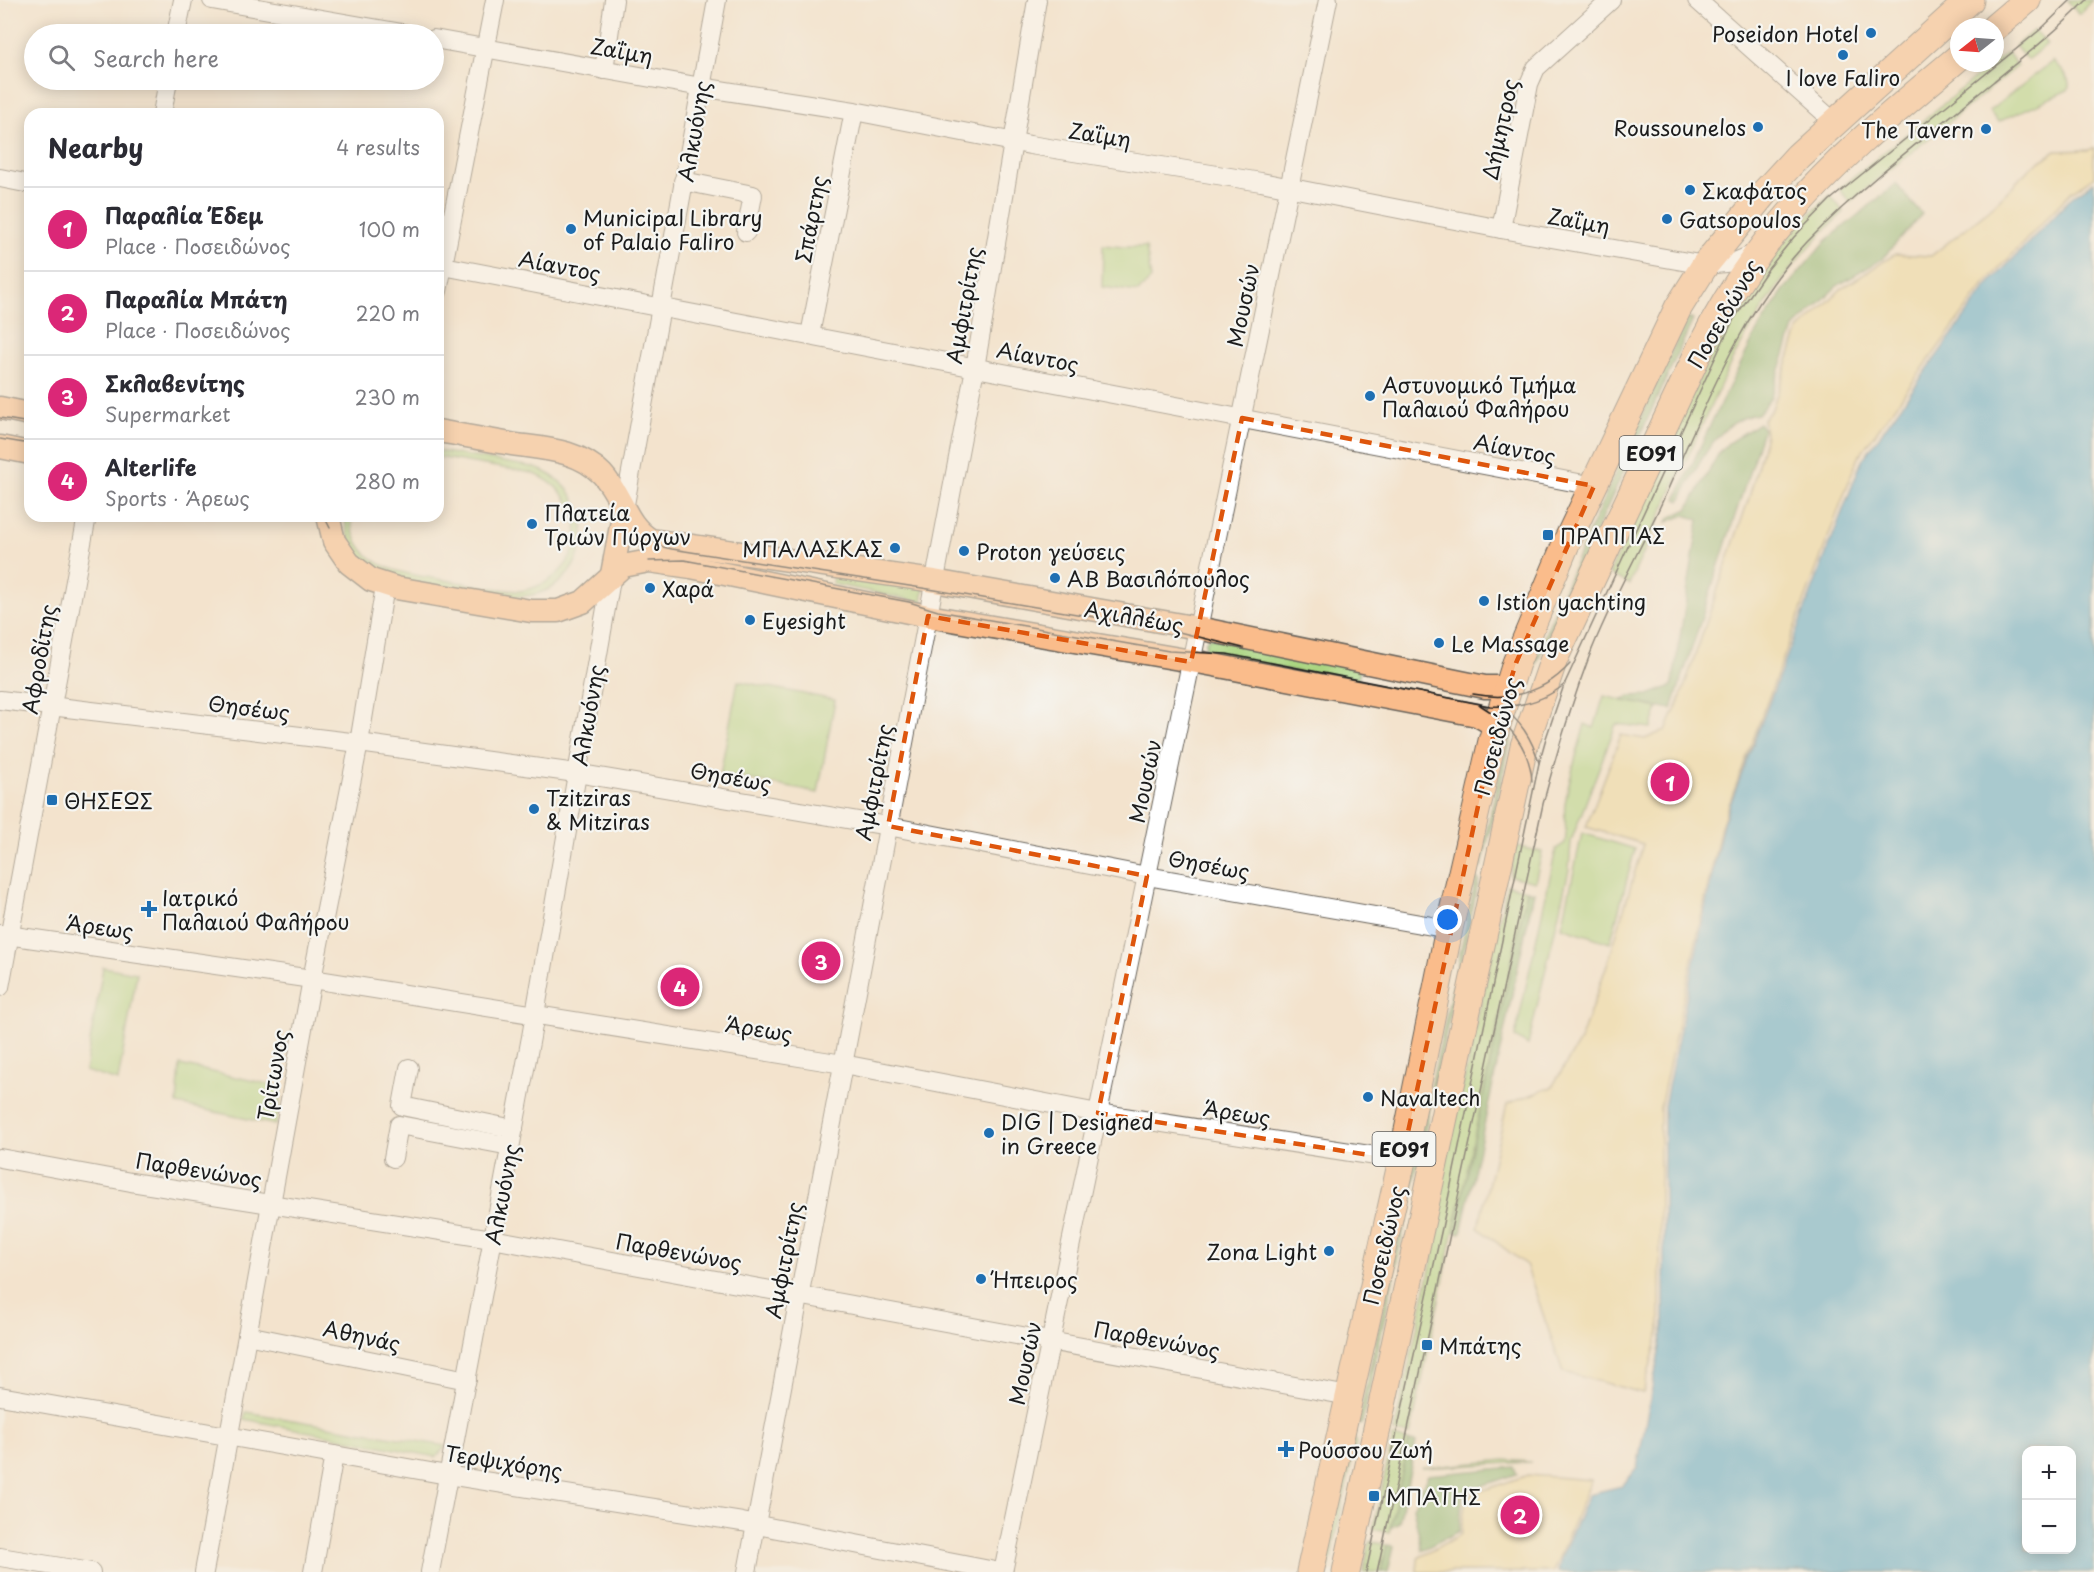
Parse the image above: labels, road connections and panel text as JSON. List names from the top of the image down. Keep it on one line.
{"streets":{"highway":["Ποσειδώνος","ΕΟ91"],"main road":["Αλκυόνης","Αχιλλέως"],"street":["Ζαΐμη","Δήμητρος","Σπάρτης","Αίαντος","Αμφιτρίτης","Μουσών","Αφροδίτης","Θησέως","Άρεως","Τρίτωνος","Παρθενώνος","Αθηνάς","Τερψιχόρης"]},"crossings":[["Ζαΐμη","Δήμητρος"],["Ζαΐμη","Αλκυόνης"],["Ζαΐμη","Σπάρτης"],["Ζαΐμη","Αμφιτρίτης"],["Ζαΐμη","Μουσών"],["Ζαΐμη","Ποσειδώνος"],["Αλκυόνης","Αίαντος"],["Αλκυόνης","Θησέως"],["Αλκυόνης","Άρεως"],["Αλκυόνης","Παρθενώνος"],["Αλκυόνης","Αθηνάς"],["Αλκυόνης","Τερψιχόρης"],["Σπάρτης","Αίαντος"],["Αίαντος","Αμφιτρίτης"],["Αίαντος","Μουσών"],["Αίαντος","Ποσειδώνος"],["Αμφιτρίτης","Αχιλλέως"],["Αμφιτρίτης","Θησέως"],["Αμφιτρίτης","Άρεως"],["Αμφιτρίτης","Παρθενώνος"],["Αμφιτρίτης","Τερψιχόρης"],["Μουσών","Αχιλλέως"],["Μουσών","Θησέως"],["Μουσών","Άρεως"],["Μουσών","Παρθενώνος"],["Μουσών","Τερψιχόρης"],["Ποσειδώνος","Αχιλλέως"],["Ποσειδώνος","Θησέως"],["Ποσειδώνος","Άρεως"],["Ποσειδώνος","Παρθενώνος"],["Αφροδίτης","Θησέως"],["Αφροδίτης","Άρεως"],["Θησέως","Τρίτωνος"],["Άρεως","Τρίτωνος"],["Τρίτωνος","Παρθενώνος"],["Τρίτωνος","Αθηνάς"],["Τρίτωνος","Τερψιχόρης"]],"places":{"other":["Poseidon Hotel","I love Faliro","Roussounelos","The Tavern","Σκαφάτος","Gatsopoulos","Municipal Library of Palaio Faliro","Αστυνομικό Τμήμα Παλαιού Φαλήρου","Πλατεία Τριών Πύργων","ΜΠΑΛΑΣΚΑΣ","Proton γεύσεις","ΑΒ Βασιλόπουλος","Χαρά","Istion yachting","Eyesight","Le Massage","Tzitziras & Mitziras","Navaltech","DIG | Designed in Greece","Zona Light","Ήπειρος"],"transit":["ΠΡΑΠΠΑΣ","ΘΗΣΕΩΣ","Μπάτης","ΜΠΑΤΗΣ"],"health":["Ιατρικό Παλαιού Φαλήρου","Ρούσσου Ζωή"]},"north":"left","page":{"search":"Search here","heading":["Nearby","4 results"],"list":[{"mark":"1","name":"Παραλία Έδεμ","note":"Place · Ποσειδώνος","value":"100 m"},{"mark":"2","name":"Παραλία Μπάτη","note":"Place · Ποσειδώνος","value":"220 m"},{"mark":"3","name":"Σκλαβενίτης","note":"Supermarket","value":"230 m"},{"mark":"4","name":"Alterlife","note":"Sports · Άρεως","value":"280 m"}],"pins":["1","3","4","2"],"map_buttons":["+","−"]}}
